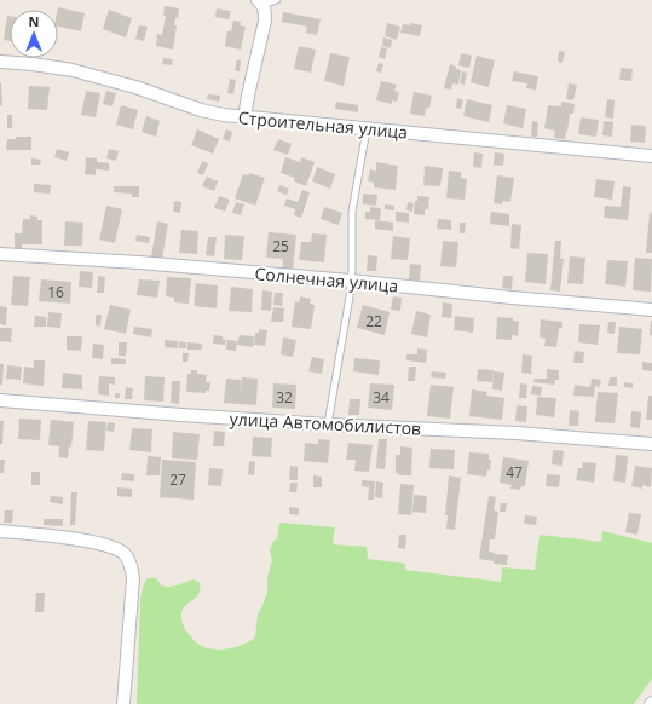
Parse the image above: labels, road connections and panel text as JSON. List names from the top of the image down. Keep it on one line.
{"streets":{"street":["Строительная улица","Солнечная улица","улица Автомобилистов"]},"house_numbers":["25","16","22","32","34","47","27"],"north":"top"}
